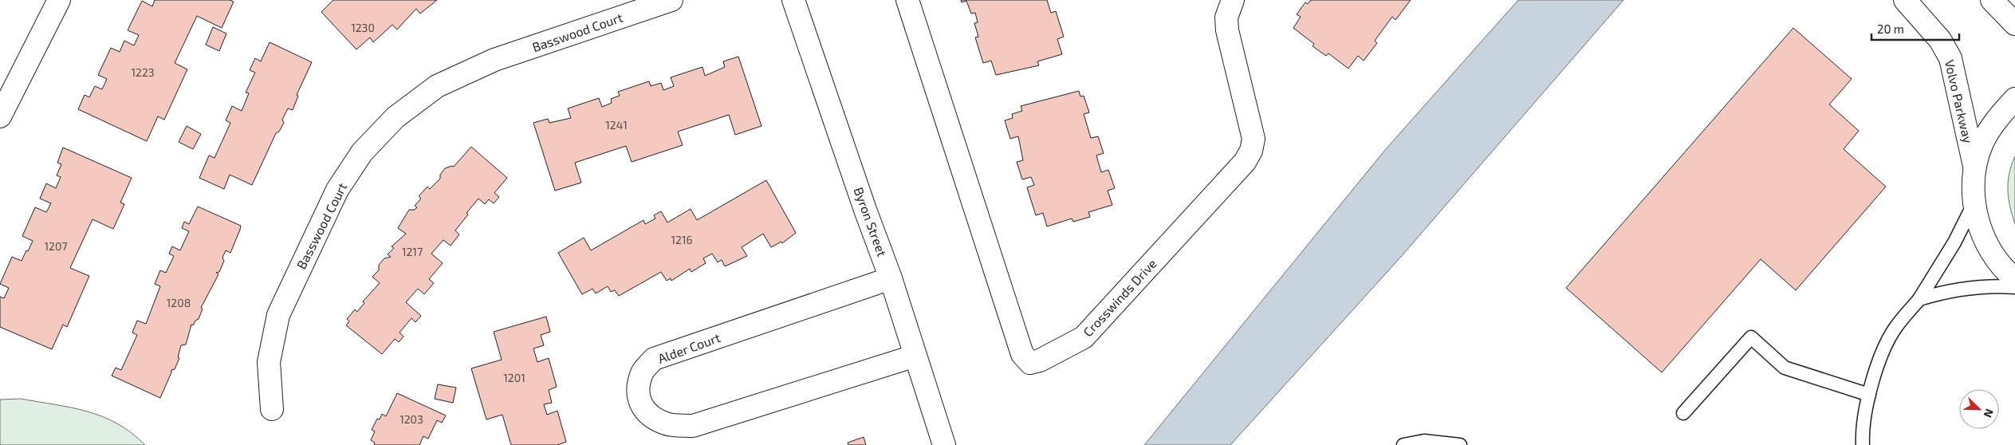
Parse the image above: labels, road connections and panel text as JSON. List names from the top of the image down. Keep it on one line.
{"streets":{"street":["Basswood Court","Volvo Parkway","Byron Street","Crosswinds Drive","Alder Court"]},"crossings":[["Byron Street","Alder Court"]],"house_numbers":["1230","1223","1241","1216","1207","1217","1208","1201","1203"],"scale_bar":"20 m","north":"bottom right"}
